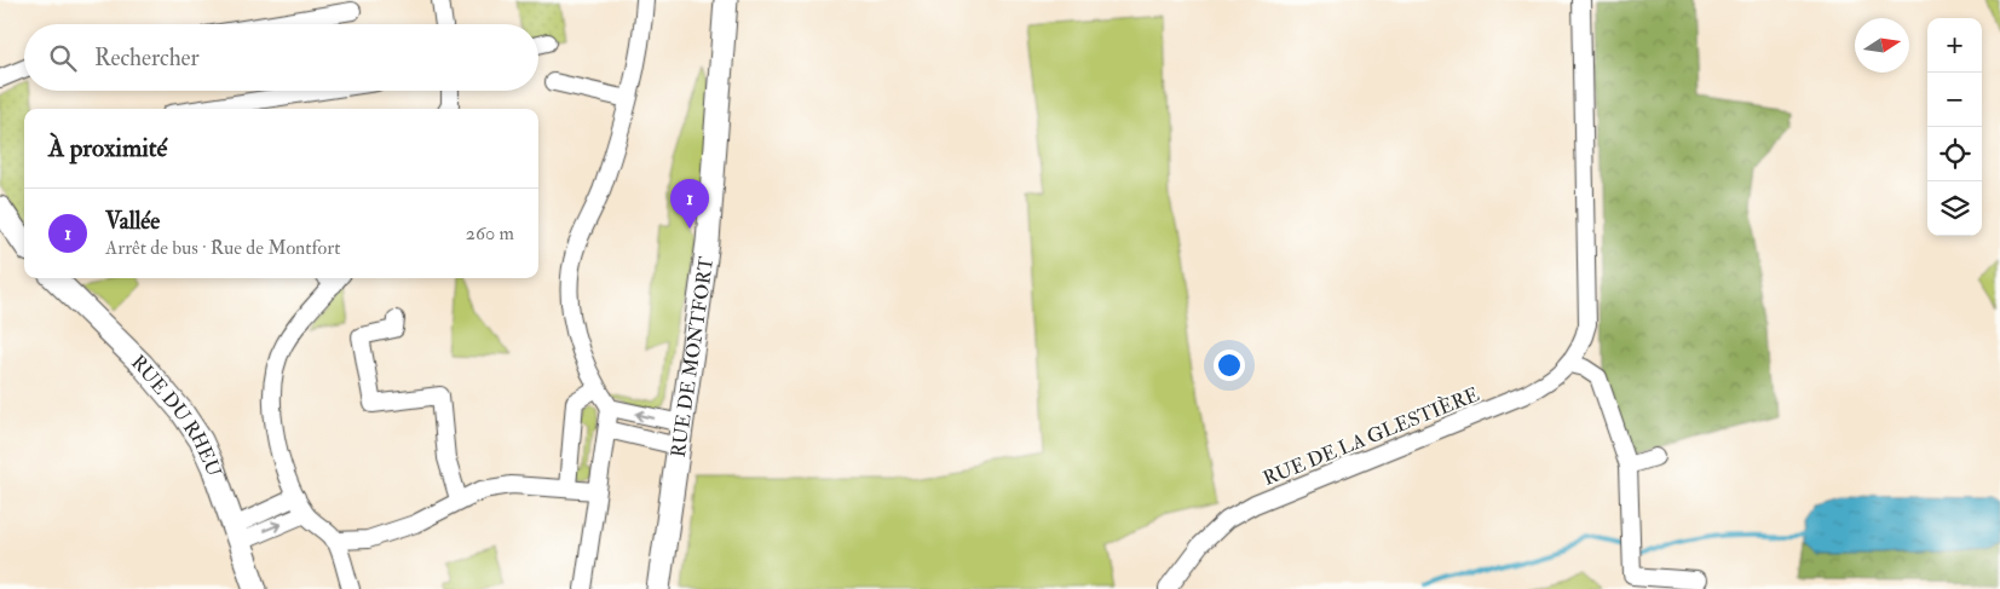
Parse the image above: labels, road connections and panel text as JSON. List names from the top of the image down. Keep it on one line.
{"streets":{"main road":["RUE DE MONTFORT","RUE DU RHEU"],"street":["RUE DE LA GLESTIÈRE"]},"north":"right","page":{"map_buttons":["+","−"],"search":"Rechercher","heading":"À proximité","pins":"1","list":[{"mark":"1","name":"Vallée","note":"Arrêt de bus · Rue de Montfort","value":"260 m"}]}}
